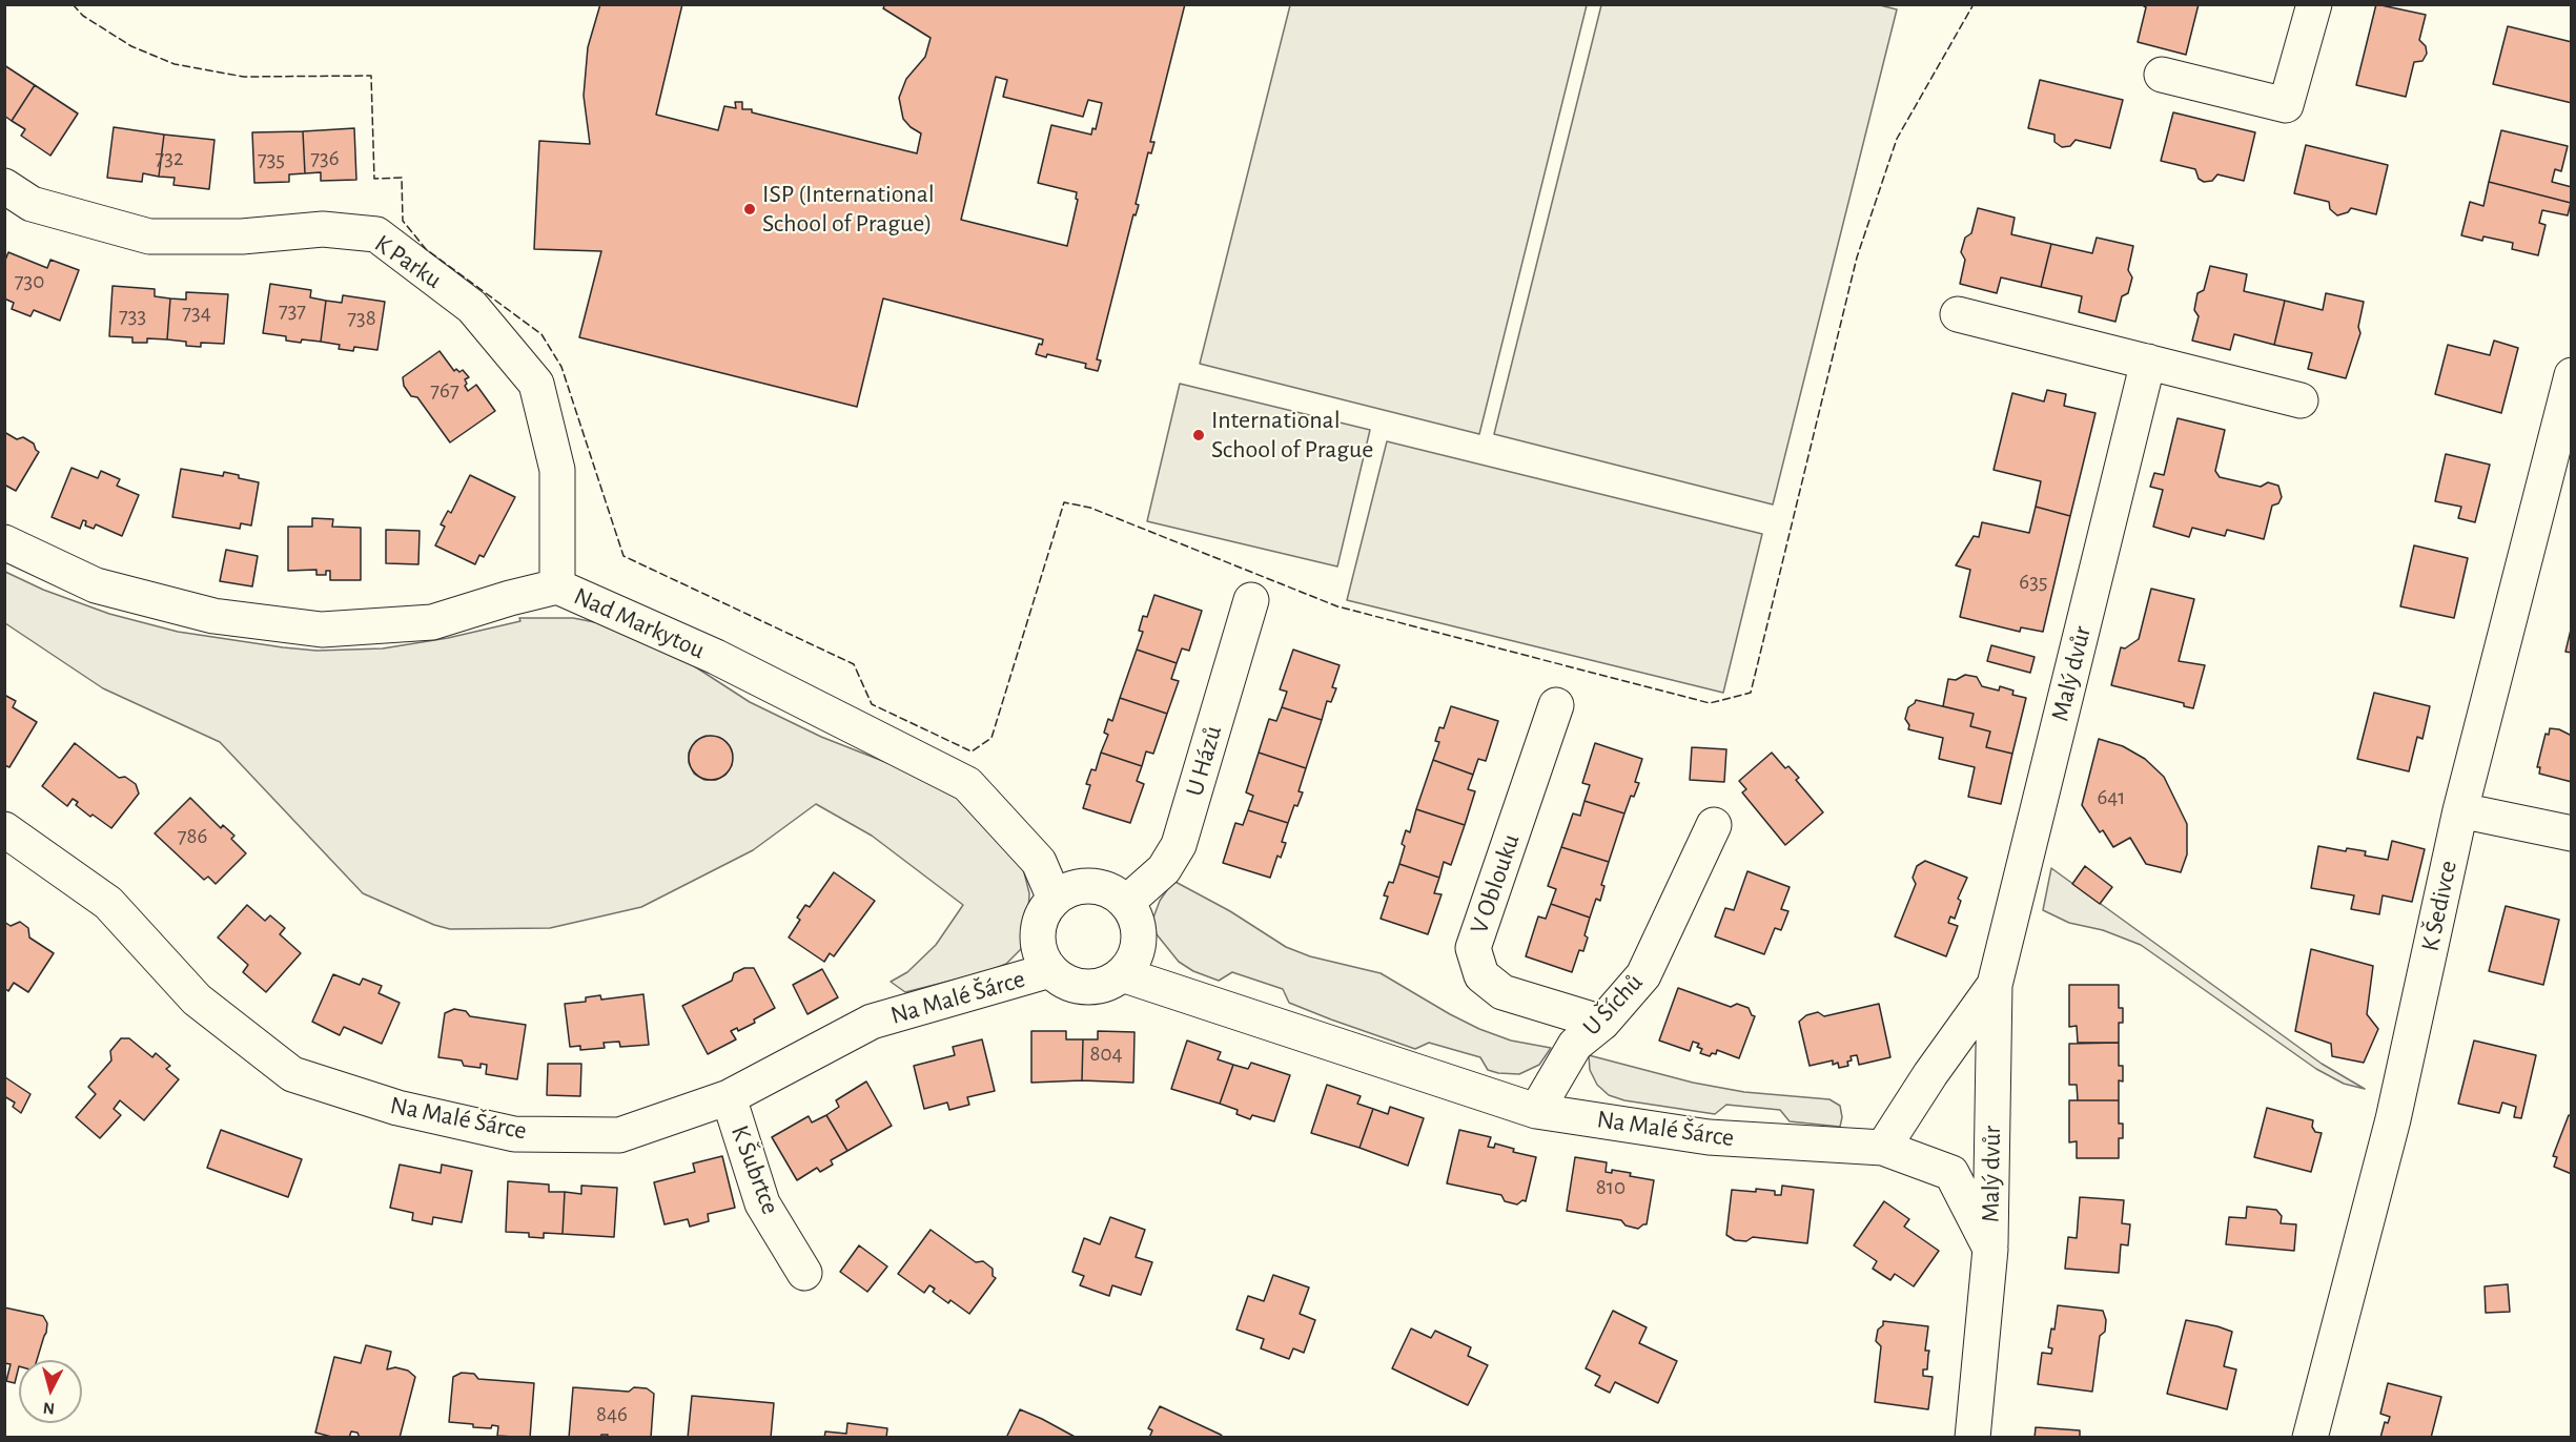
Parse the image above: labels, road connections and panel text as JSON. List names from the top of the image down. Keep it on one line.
{"streets":{"street":["K Parku","Nad Markytou","Malý dvůr","U Házů","V Oblouku","K Šedivce","Na Malé Šárce","U Šíchů","K Šubrtce"]},"crossings":[["K Parku","Nad Markytou"],["Nad Markytou","U Házů"],["Nad Markytou","Na Malé Šárce"],["Malý dvůr","Na Malé Šárce"],["U Házů","Na Malé Šárce"],["V Oblouku","U Šíchů"],["Na Malé Šárce","U Šíchů"],["Na Malé Šárce","K Šubrtce"]],"places":["ISP (International School of Prague)","International School of Prague"],"house_numbers":["732","736","735","730","737","734","733","738","767","635","641","786","804","810","846"],"north":"bottom"}
